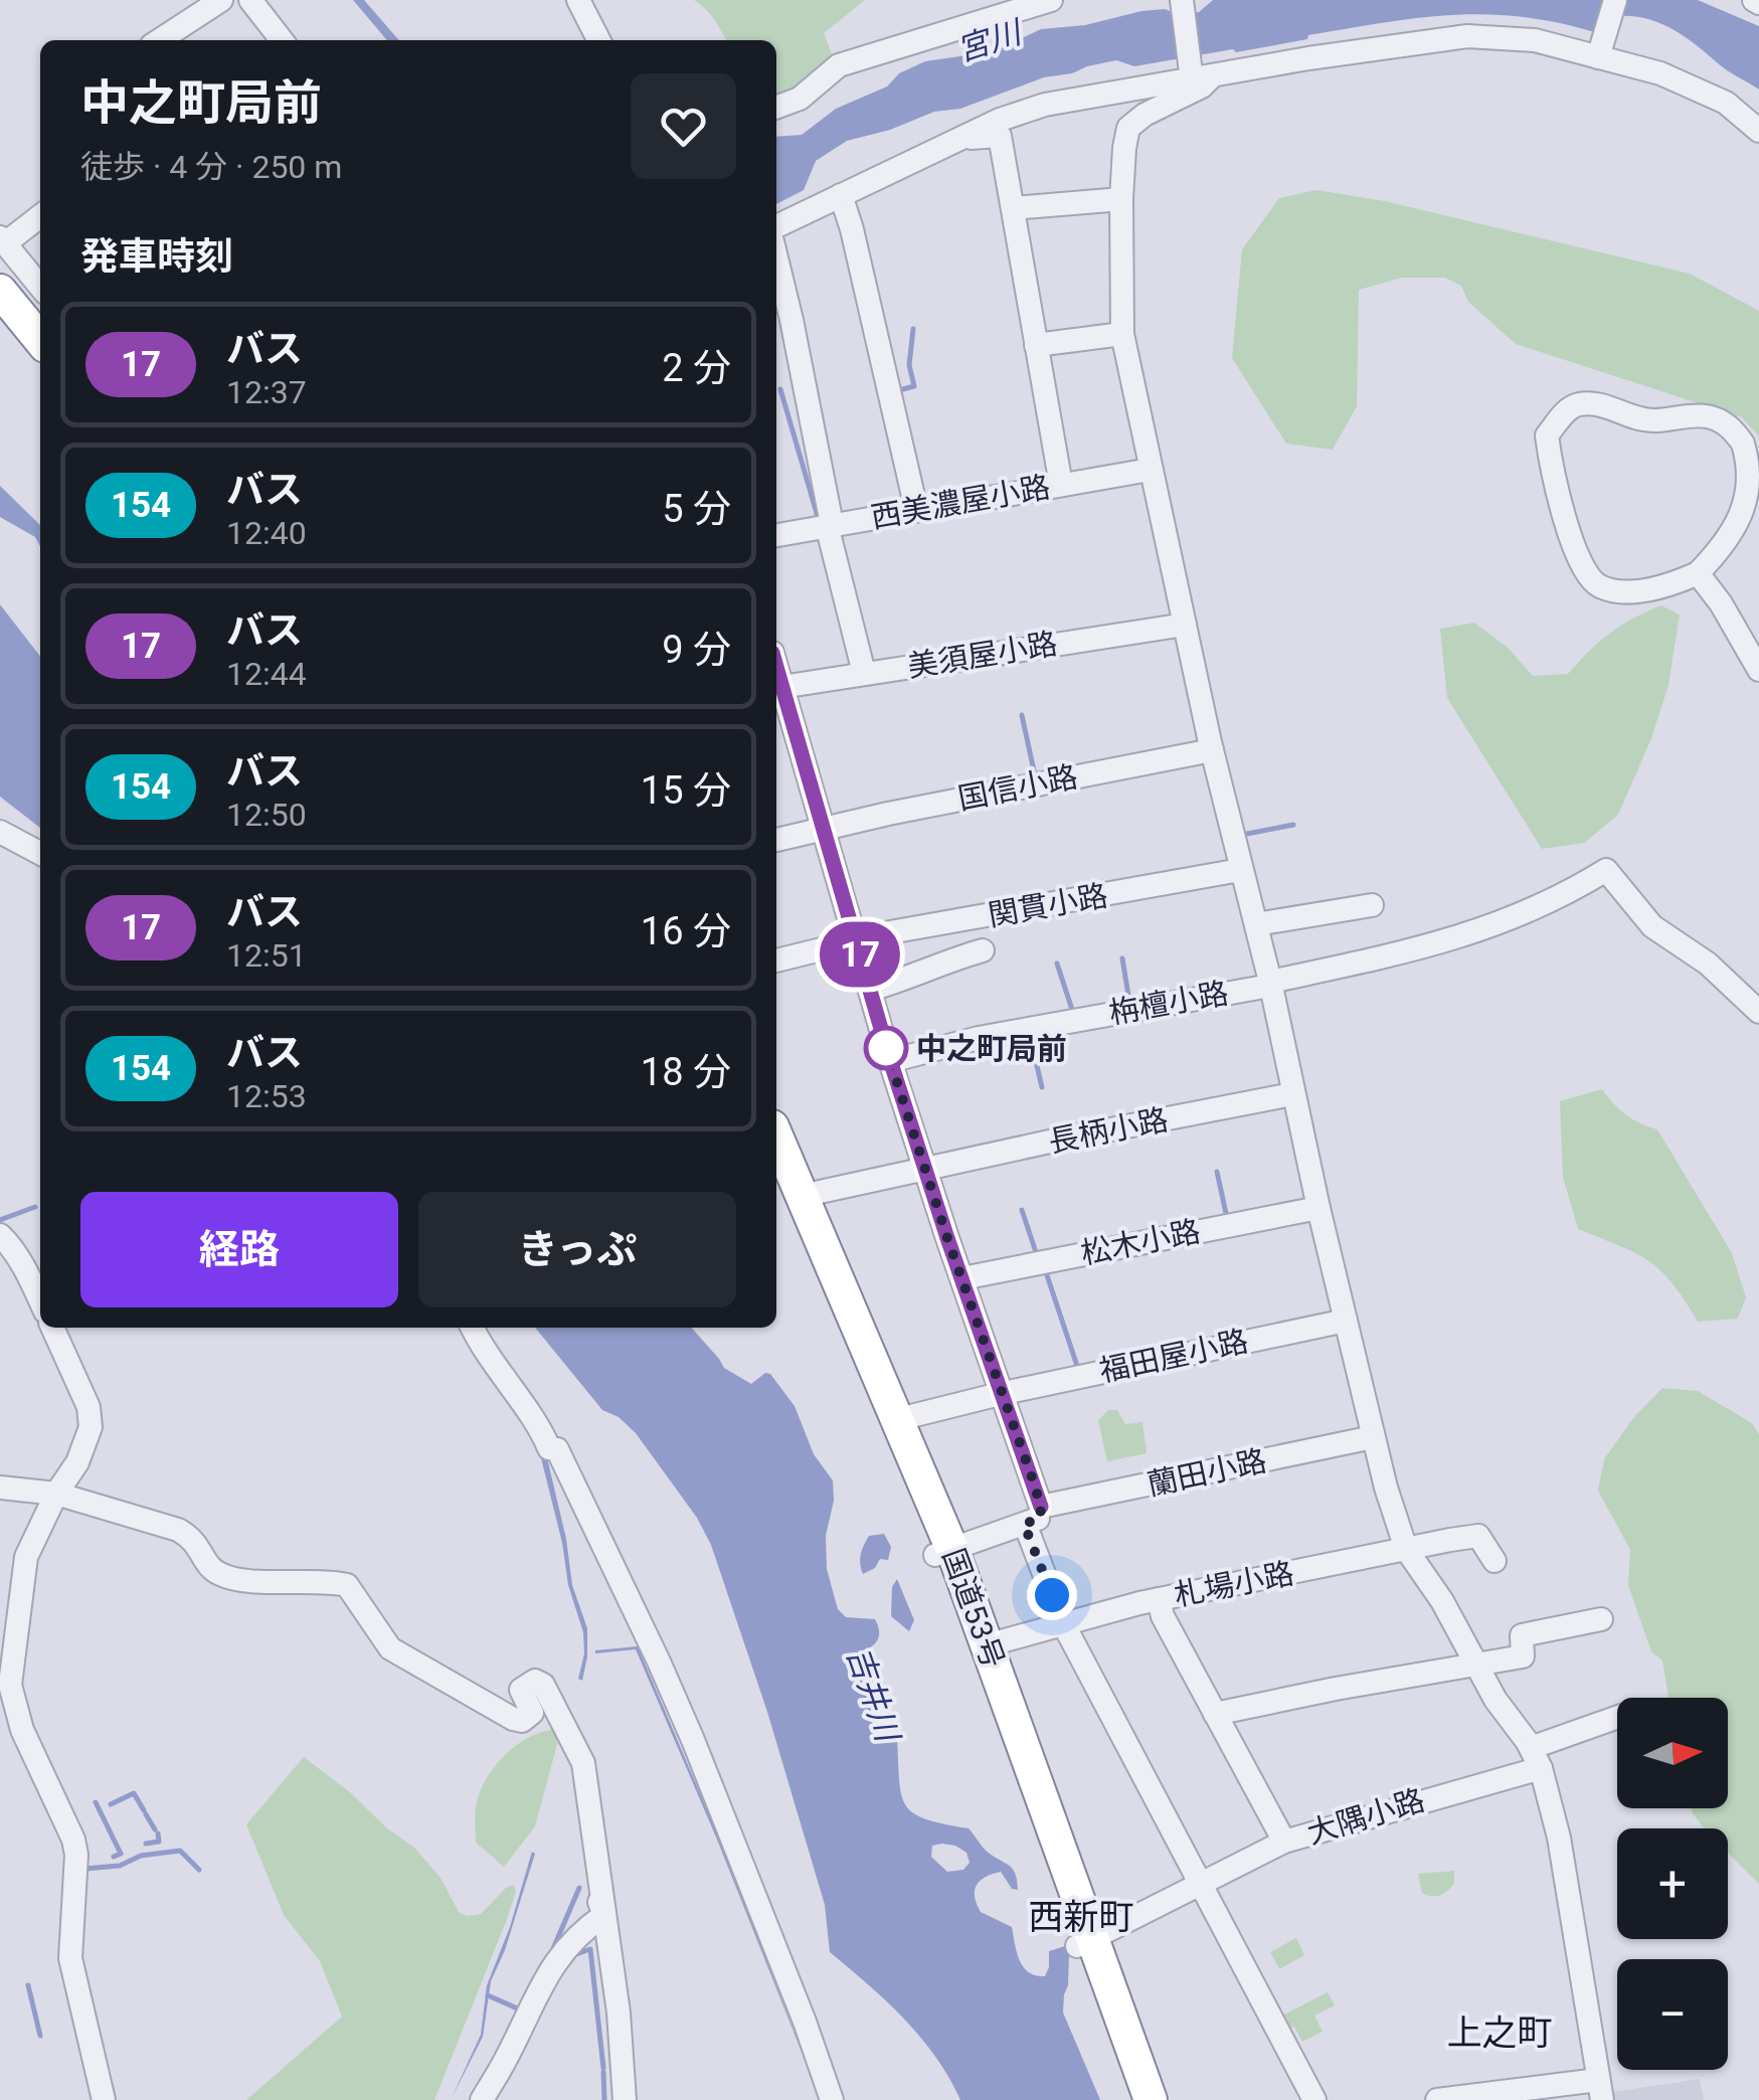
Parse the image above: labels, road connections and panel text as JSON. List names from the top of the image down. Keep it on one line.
{"streets":{"highway":["国道53号"],"street":["西美濃屋小路","美須屋小路","国信小路","関貫小路","栴檀小路","長柄小路","松木小路","福田屋小路","蘭田小路","札場小路","大隅小路"]},"crossings":[["長柄小路","国道53号"],["福田屋小路","国道53号"],["蘭田小路","国道53号"],["札場小路","国道53号"],["国道53号","大隅小路"]],"districts":["西新町","上之町"],"water":["宮川","吉井川"],"places":["中之町局前"],"lines":["bus line 17"],"north":"right","page":{"on_map":"17","heading":[["中之町局前","徒歩 · 4 分 · 250 m"],"発車時刻"],"list":[{"mark":"17","name":"バス","note":"12:37","value":"2 分"},{"mark":"154","name":"バス","note":"12:40","value":"5 分"},{"mark":"17","name":"バス","note":"12:44","value":"9 分"},{"mark":"154","name":"バス","note":"12:50","value":"15 分"},{"mark":"17","name":"バス","note":"12:51","value":"16 分"},{"mark":"154","name":"バス","note":"12:53","value":"18 分"}],"buttons":["経路","きっぷ"],"map_buttons":["+","−"]}}
